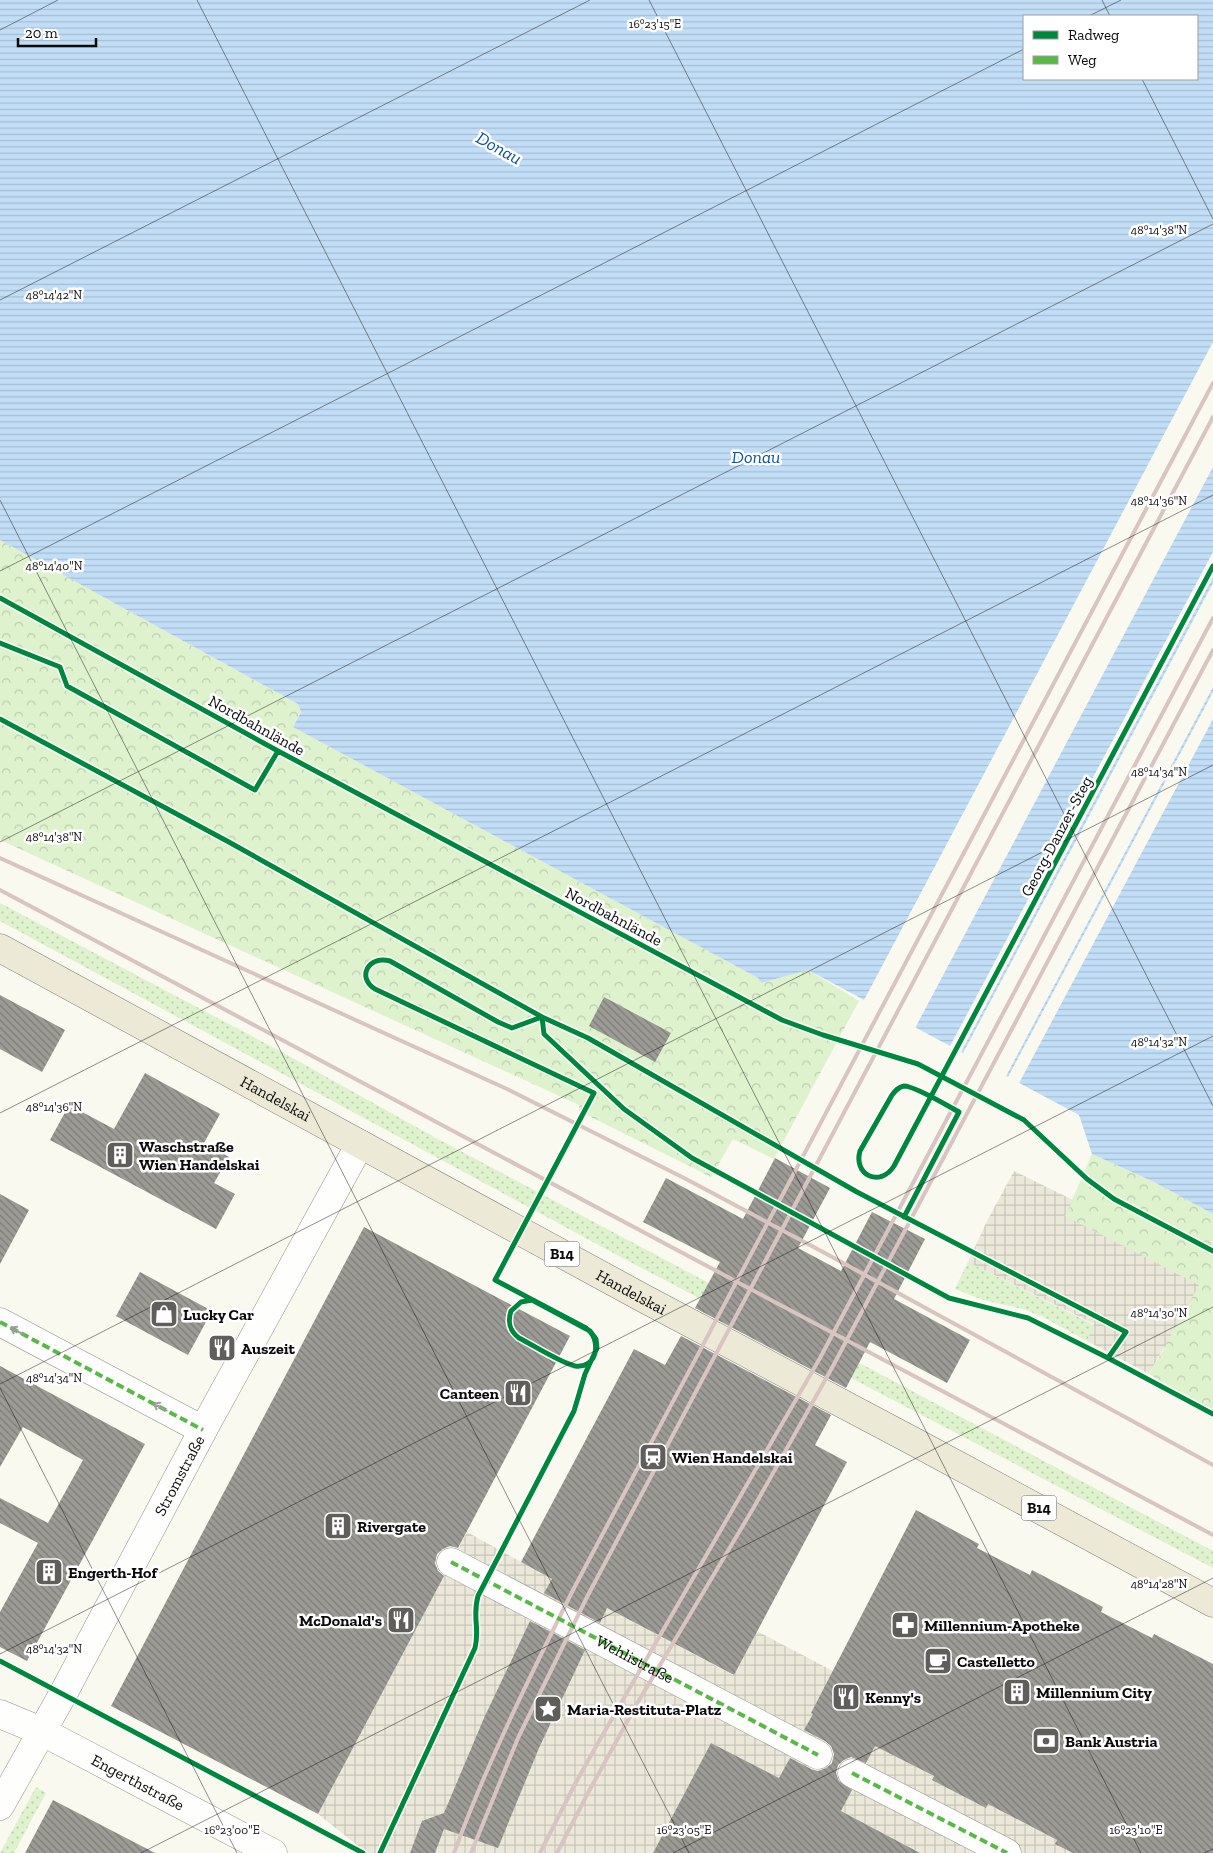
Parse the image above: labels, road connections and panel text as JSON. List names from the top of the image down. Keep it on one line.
{"streets":{"main road":["Handelskai","B14"],"street":["Stromstraße","Wehlistraße","Engerthstraße"],"cycle path":["Nordbahnlände","Georg-Danzer-Steg"]},"crossings":[["Handelskai","Stromstraße"],["Stromstraße","Engerthstraße"]],"water":["Donau"],"places":{"building":["Waschstraße Wien Handelskai","Rivergate","Engerth-Hof","Millennium City"],"shop":["Lucky Car"],"restaurant":["Auszeit","Canteen","McDonald's","Kenny's"],"station":["Wien Handelskai"],"pharmacy":["Millennium-Apotheke"],"cafe":["Castelletto"],"place":["Maria-Restituta-Platz"],"bank":["Bank Austria"]},"legend":["Radweg","Weg"],"scale_bar":"20 m","coordinates":["16°23'15\"E","48°14'38\"N","48°14'42\"N","48°14'36\"N","48°14'40\"N","48°14'34\"N","48°14'32\"N","48°14'30\"N","48°14'28\"N","16°23'00\"E","16°23'05\"E","16°23'10\"E"]}
